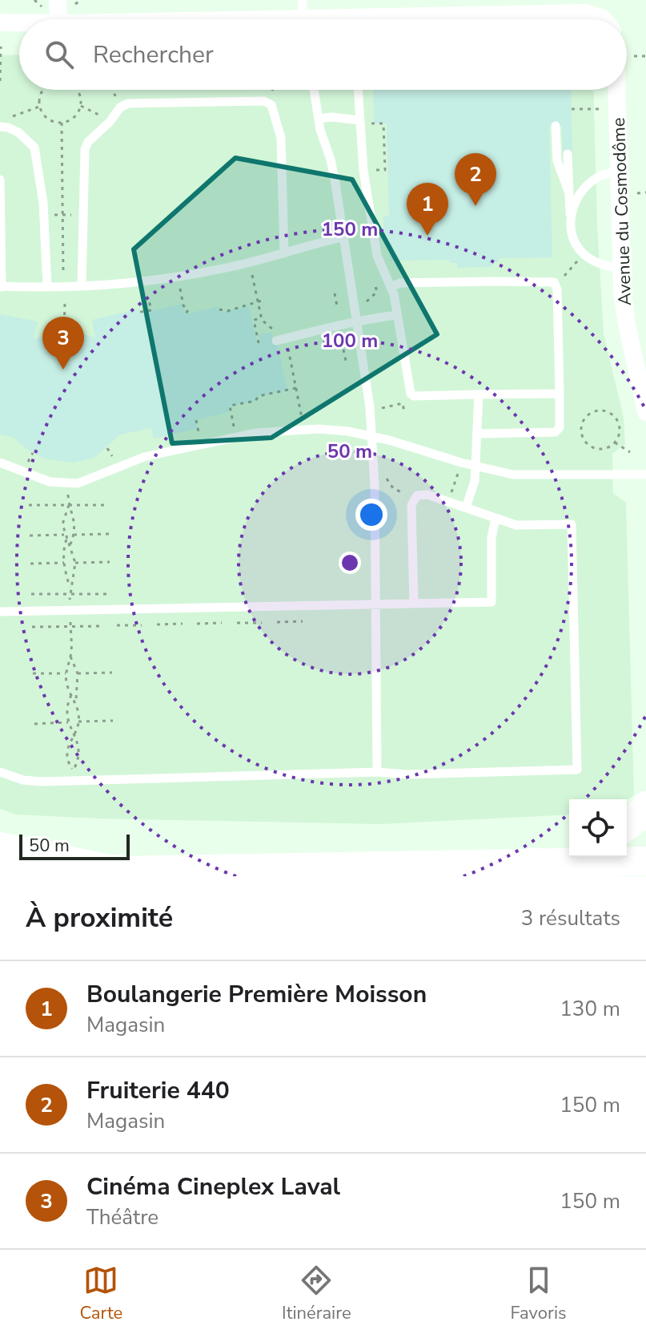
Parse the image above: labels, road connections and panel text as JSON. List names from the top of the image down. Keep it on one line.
{"streets":{"street":["Avenue du Cosmodôme"]},"scale_bar":"50 m","page":{"search":"Rechercher","pins":["2","1","3"],"scale":"50 m","heading":["À proximité","3 résultats"],"list":[{"mark":"1","name":"Boulangerie Première Moisson","note":"Magasin","value":"130 m"},{"mark":"2","name":"Fruiterie 440","note":"Magasin","value":"150 m"},{"mark":"3","name":"Cinéma Cineplex Laval","note":"Théâtre","value":"150 m"}],"nav":["Carte","Itinéraire","Favoris"]},"rings":["150 m","100 m","50 m"]}
